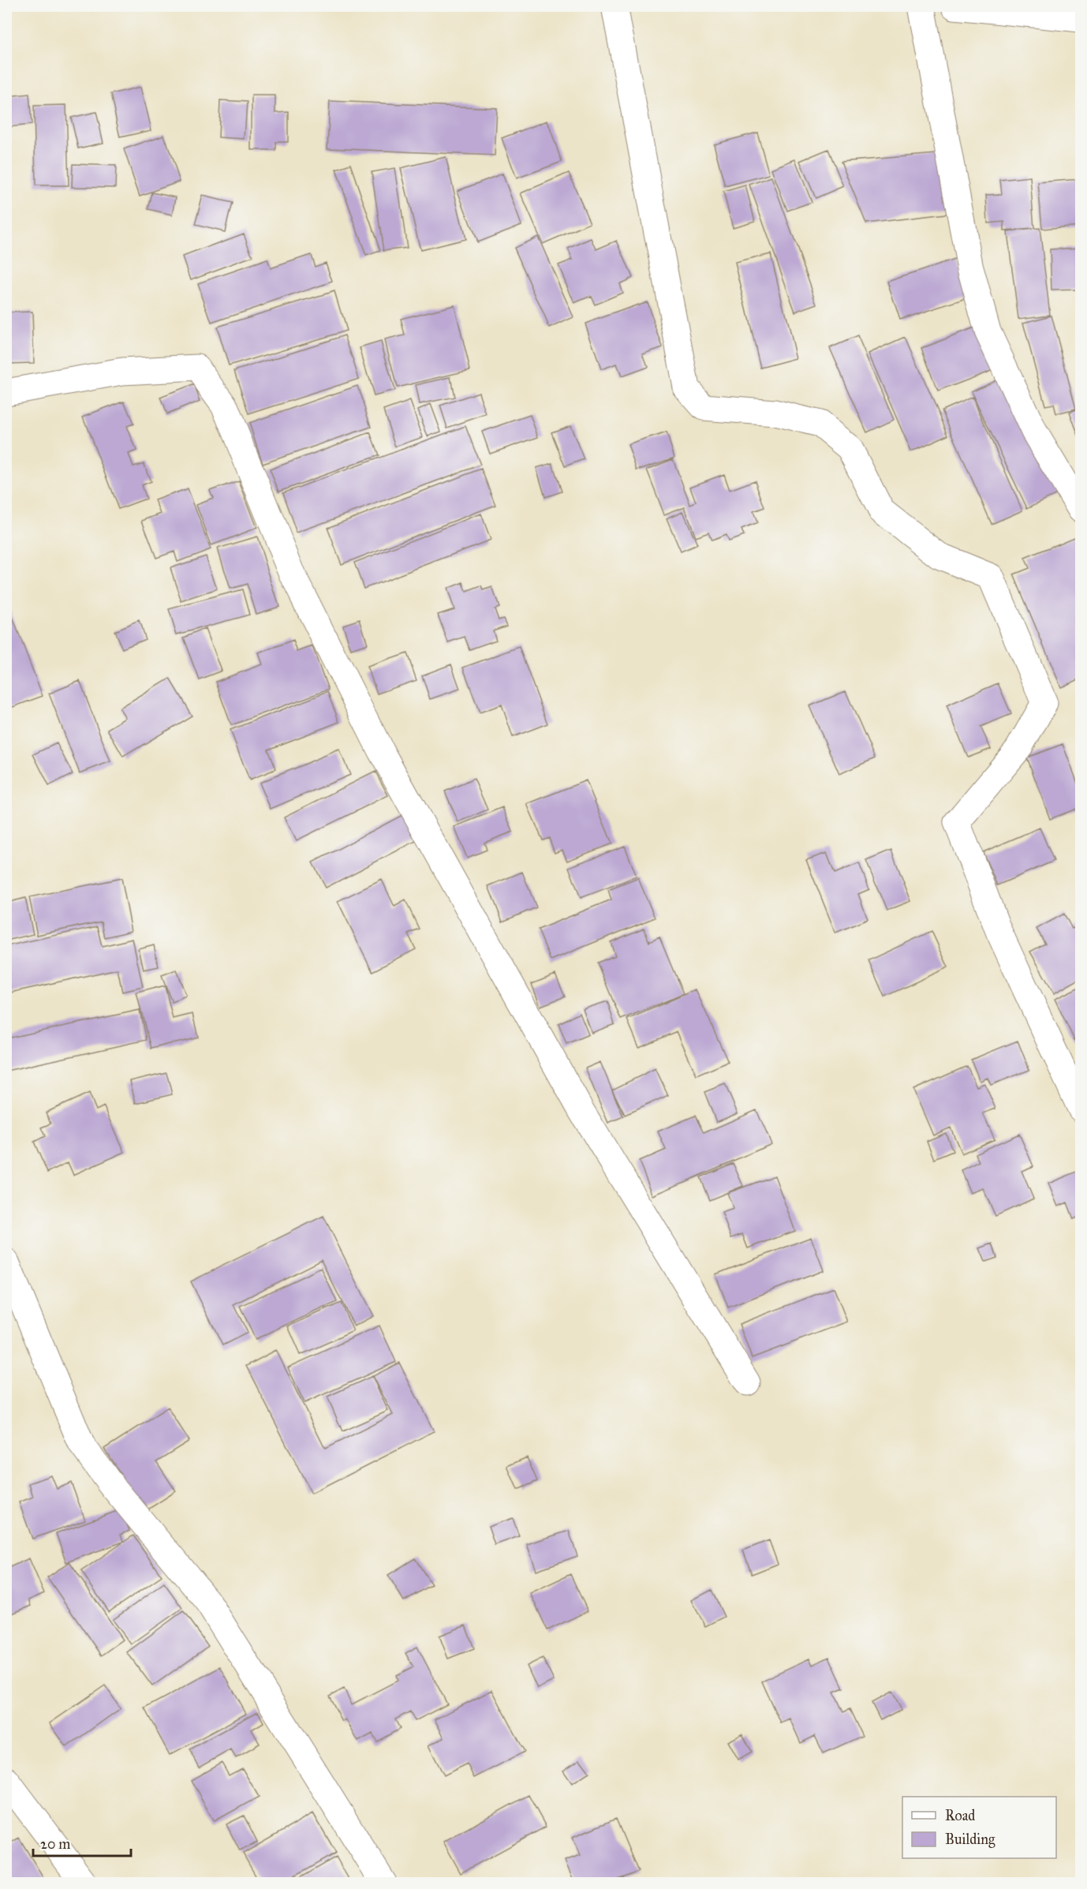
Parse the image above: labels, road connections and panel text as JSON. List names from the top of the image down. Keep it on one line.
{"legend":["Road","Building"],"scale_bar":"20 m"}
